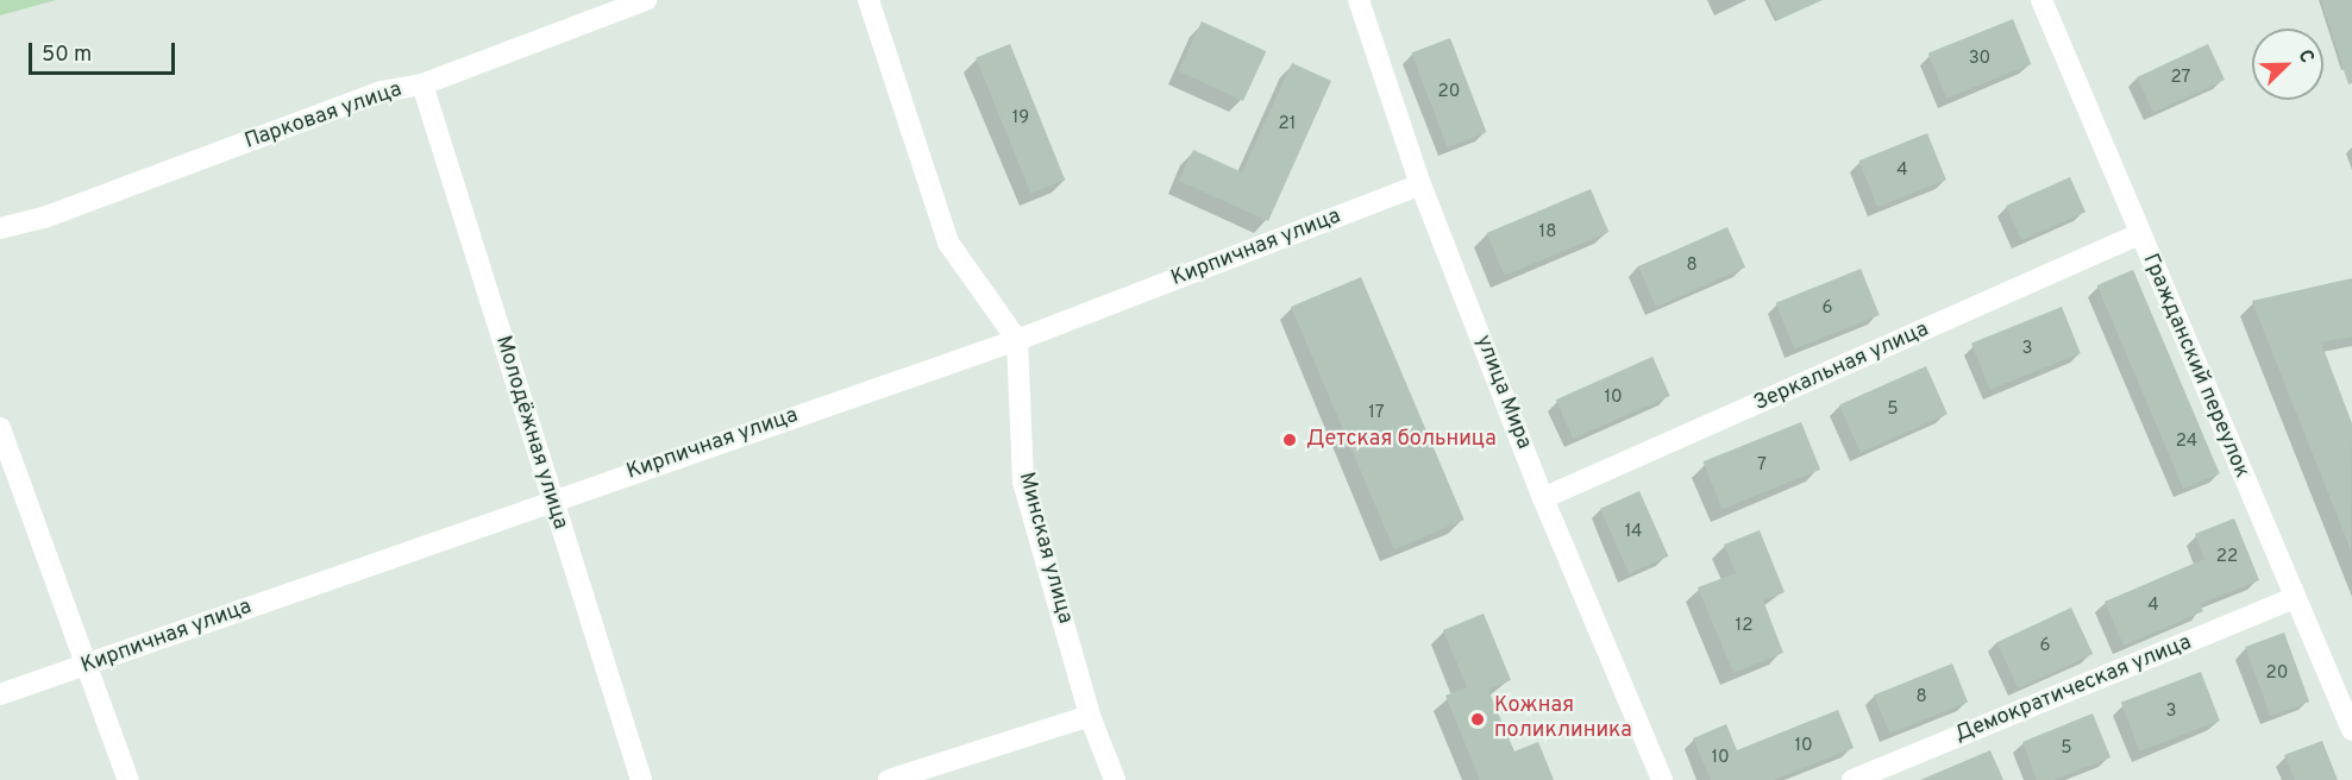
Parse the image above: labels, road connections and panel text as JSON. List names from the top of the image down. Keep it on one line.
{"streets":{"street":["Парковая улица","Кирпичная улица","Гражданский переулок","Зеркальная улица","улица Мира","Молодёжная улица","Минская улица","Демократическая улица"]},"crossings":[["Парковая улица","Молодёжная улица"],["Кирпичная улица","улица Мира"],["Кирпичная улица","Молодёжная улица"],["Кирпичная улица","Минская улица"],["Гражданский переулок","Зеркальная улица"],["Гражданский переулок","Демократическая улица"],["Зеркальная улица","улица Мира"]],"places":["Детская больница","Кожная поликлиника"],"house_numbers":["30","27","20","19","21","4","18","8","6","3","10","5","17","24","7","14","22","4","12","6","20","8","3","10","5","10"],"scale_bar":"50 m","north":"top right"}
